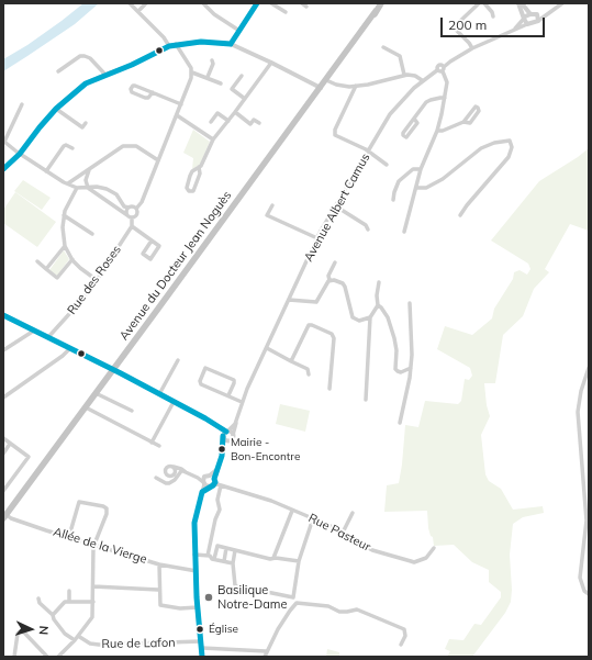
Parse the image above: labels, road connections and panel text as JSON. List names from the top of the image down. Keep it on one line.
{"streets":{"main road":["Avenue du Docteur Jean Noguès"],"street":["Avenue Albert Camus","Rue des Roses","Rue Pasteur","Allée de la Vierge","Rue de Lafon"]},"crossings":[["Avenue du Docteur Jean Noguès","Allée de la Vierge"]],"places":["Mairie - Bon-Encontre","Basilique Notre-Dame","Église"],"scale_bar":"200 m","north":"right"}
